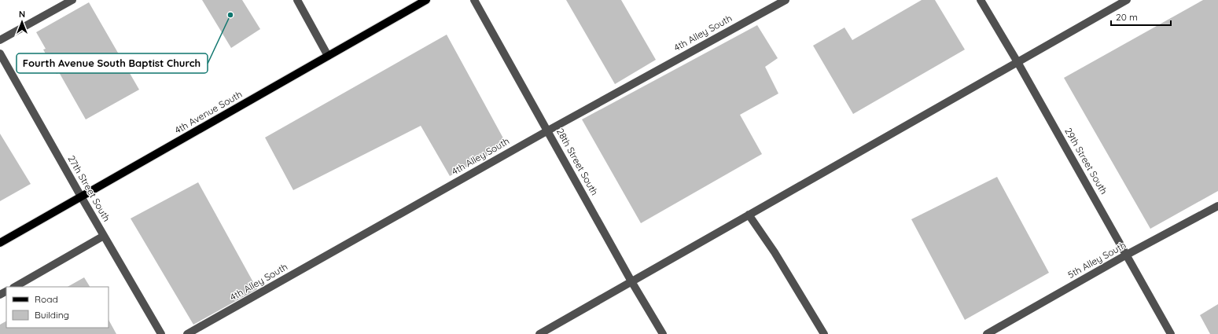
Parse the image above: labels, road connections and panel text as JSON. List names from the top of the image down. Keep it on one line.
{"streets":{"main road":["4th Avenue South"],"street":["4th Alley South","29th Street South","28th Street South","27th Street South","5th Alley South"]},"crossings":[["4th Alley South","28th Street South"],["4th Avenue South","27th Street South"],["29th Street South","5th Alley South"]],"places":["Fourth Avenue South Baptist Church"],"legend":["Road","Building"],"scale_bar":"20 m","north":"top"}
